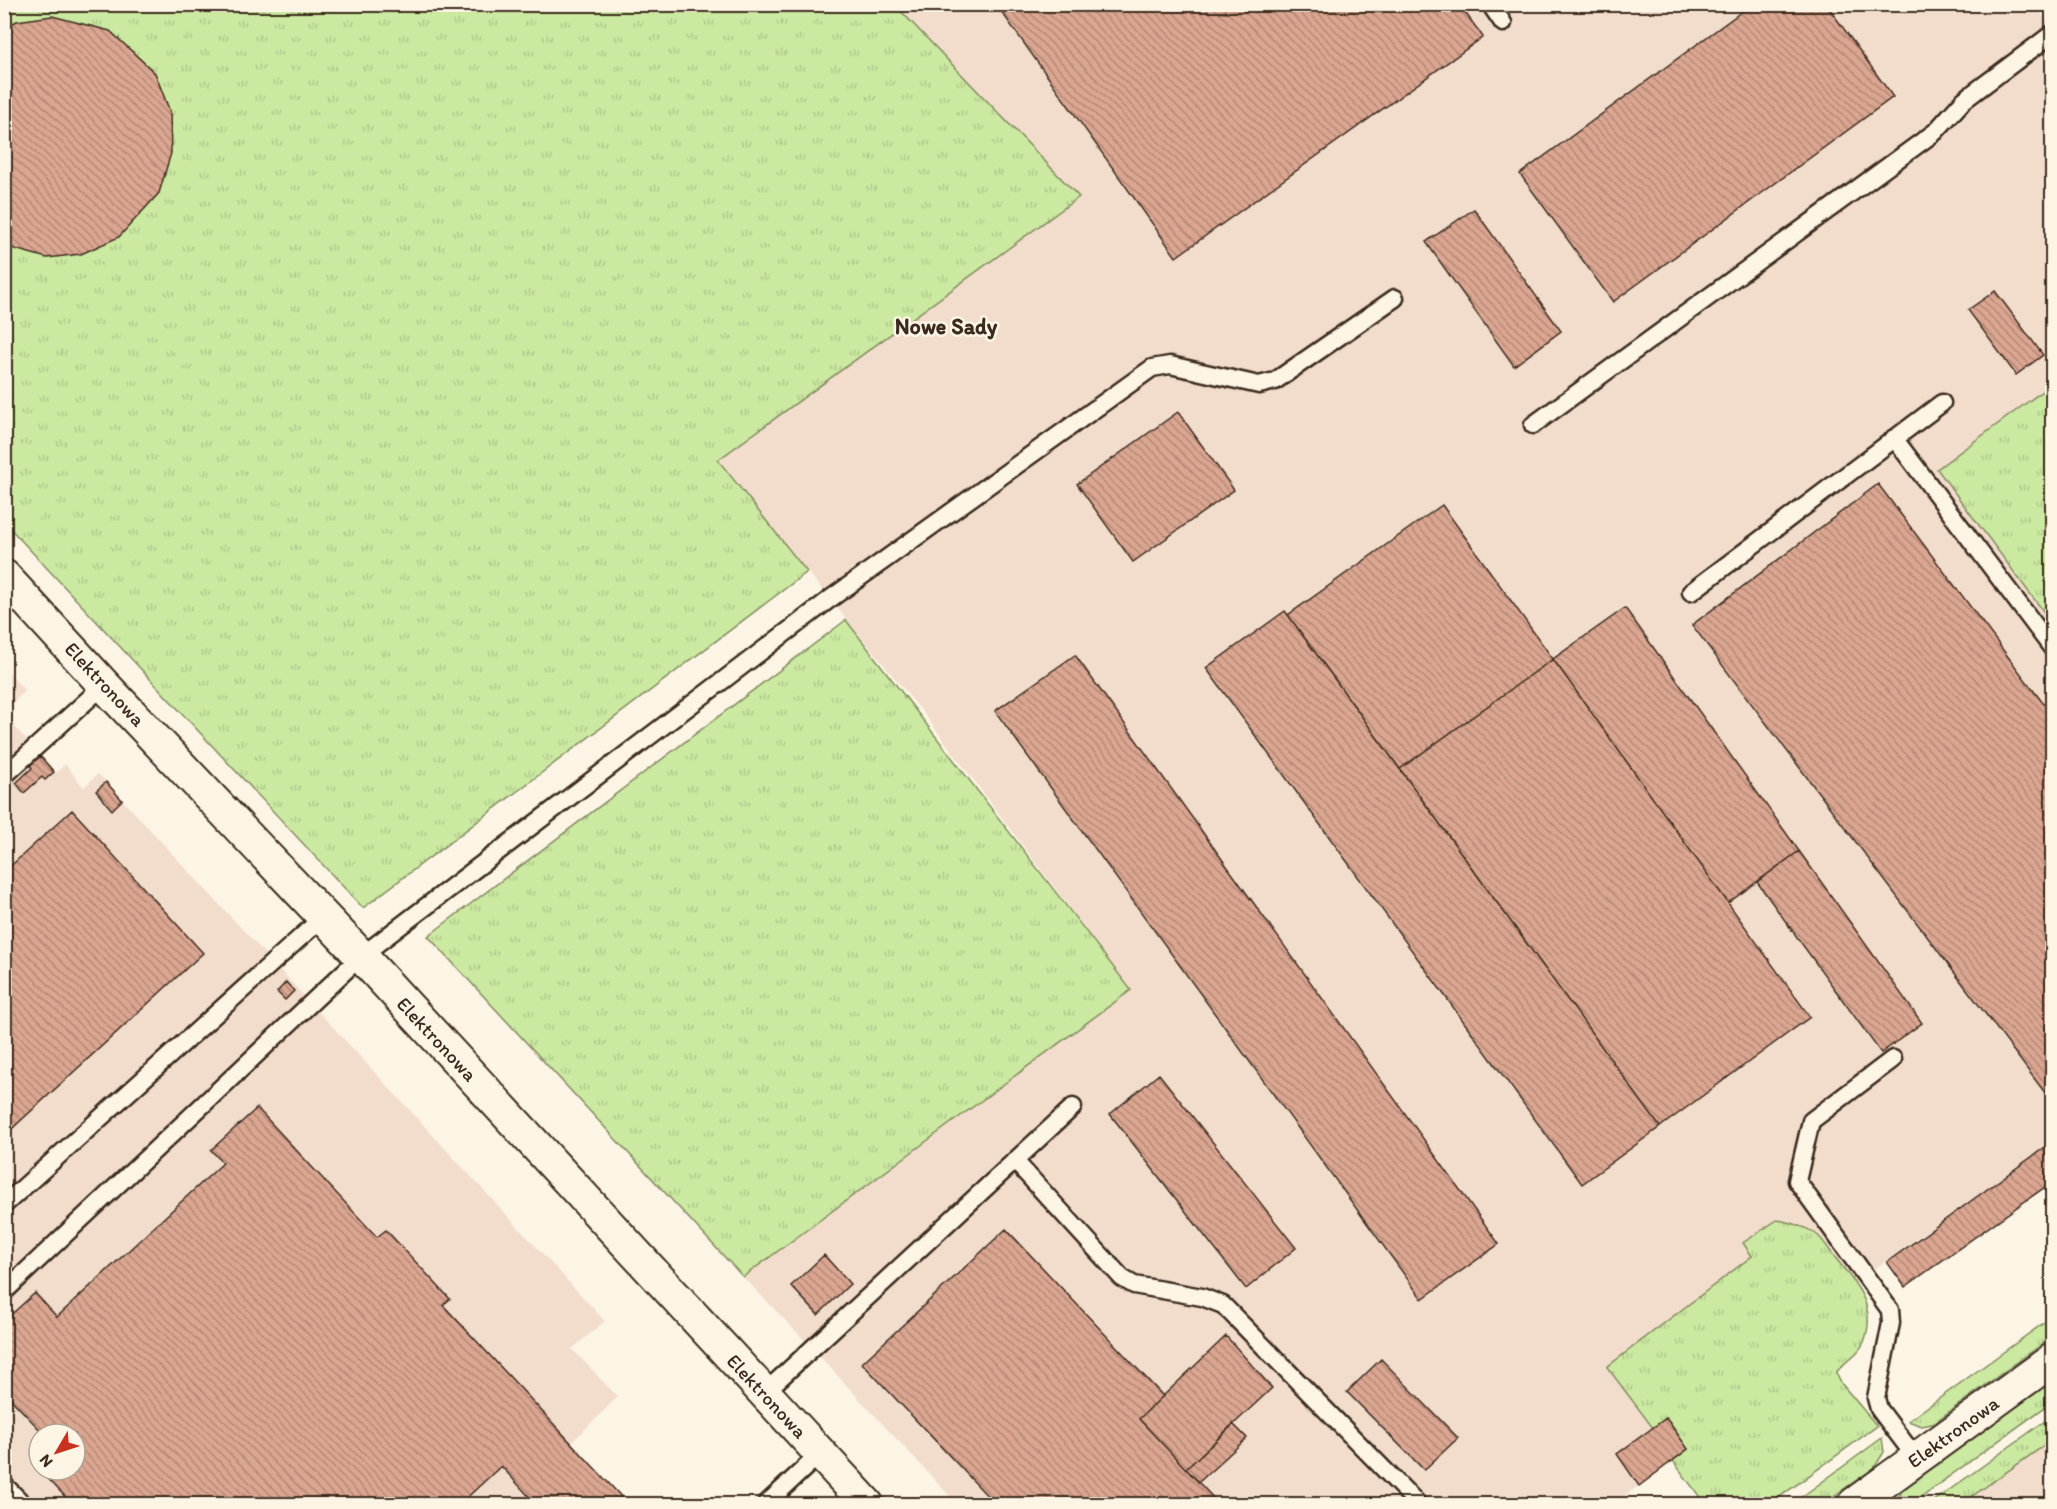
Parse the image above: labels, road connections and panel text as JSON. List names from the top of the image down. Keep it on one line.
{"streets":{"street":["Elektronowa"]},"districts":["Nowe Sady"],"north":"bottom left"}
